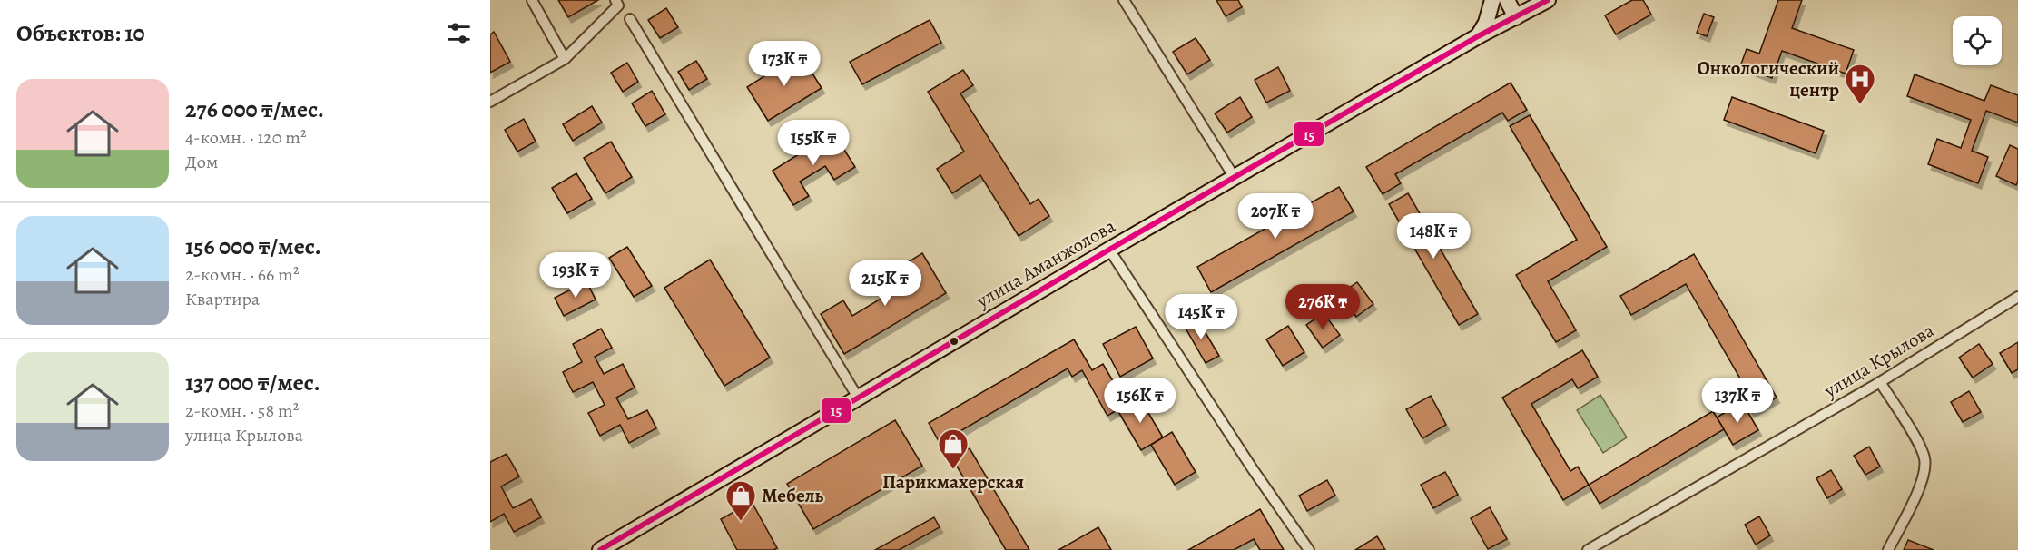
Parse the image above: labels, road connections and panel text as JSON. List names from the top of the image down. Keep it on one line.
{"streets":{"main road":["улица Аманжолова"],"street":["улица Крылова"]},"places":{"hospital":["Онкологический центр"],"shop":["Парикмахерская","Мебель"]},"lines":["transit line 15"],"page":{"heading":"Объектов: 10","price":["173K ₸","155K ₸","207K ₸","148K ₸","193K ₸","215K ₸","276K ₸","145K ₸","156K ₸","137K ₸"],"list":[{"name":"276 000 ₸/мес.","note":"4-комн. · 120 m² · Дом"},{"name":"156 000 ₸/мес.","note":"2-комн. · 66 m² · Квартира"},{"name":"137 000 ₸/мес.","note":"2-комн. · 58 m² · улица Крылова"}]}}
